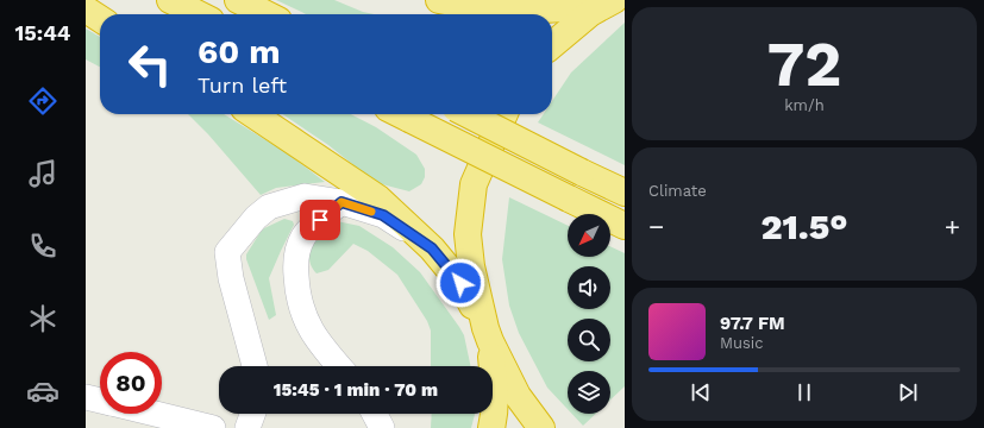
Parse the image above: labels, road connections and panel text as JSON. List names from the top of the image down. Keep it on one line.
{"north":"bottom left","page":{"tabs":"15:44","tile":[["72","km/h"],"Climate"],"turn":["60 m","Turn left"],"heat":["−","21.5°","+"],"song":["97.7 FM","Music"],"limit":"80","trip":"15:45 · 1 min · 70 m"}}
